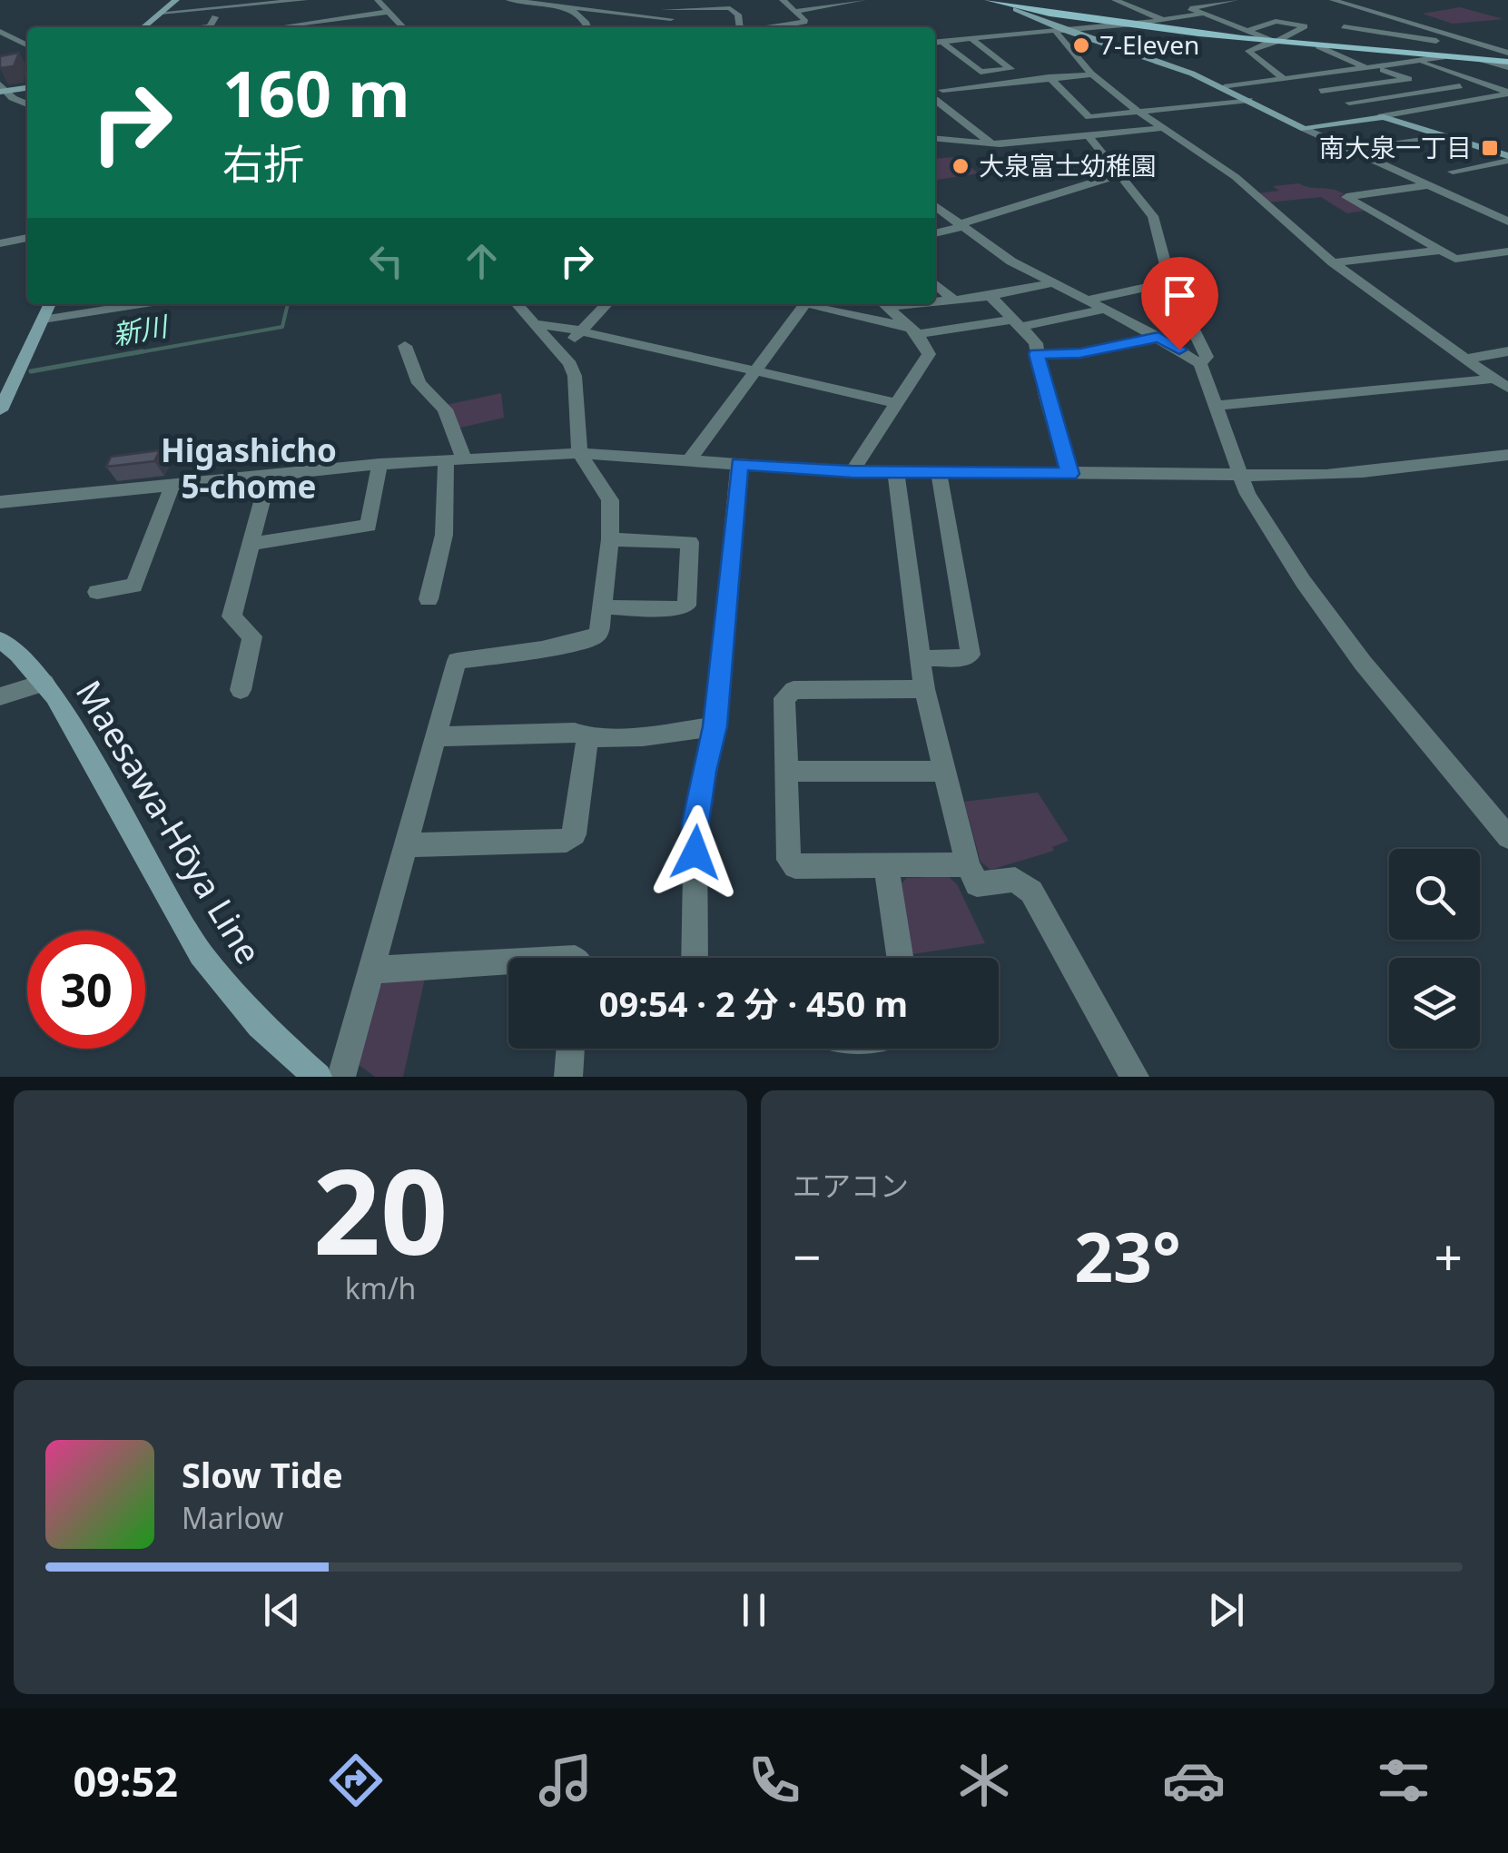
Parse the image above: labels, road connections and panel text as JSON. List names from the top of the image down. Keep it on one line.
{"streets":{"street":["Maesawa-Hōya Line"]},"districts":["Higashicho 5-chome"],"water":["新川"],"places":{"other":["7-Eleven","大泉富士幼稚園"],"transit":["南大泉一丁目"]},"page":{"turn":["160 m","右折"],"limit":"30","trip":"09:54 · 2 分 · 450 m","tile":[["20","km/h"],"エアコン"],"heat":["−","23°","+"],"song":["Slow Tide","Marlow"],"tabs":"09:52"}}
